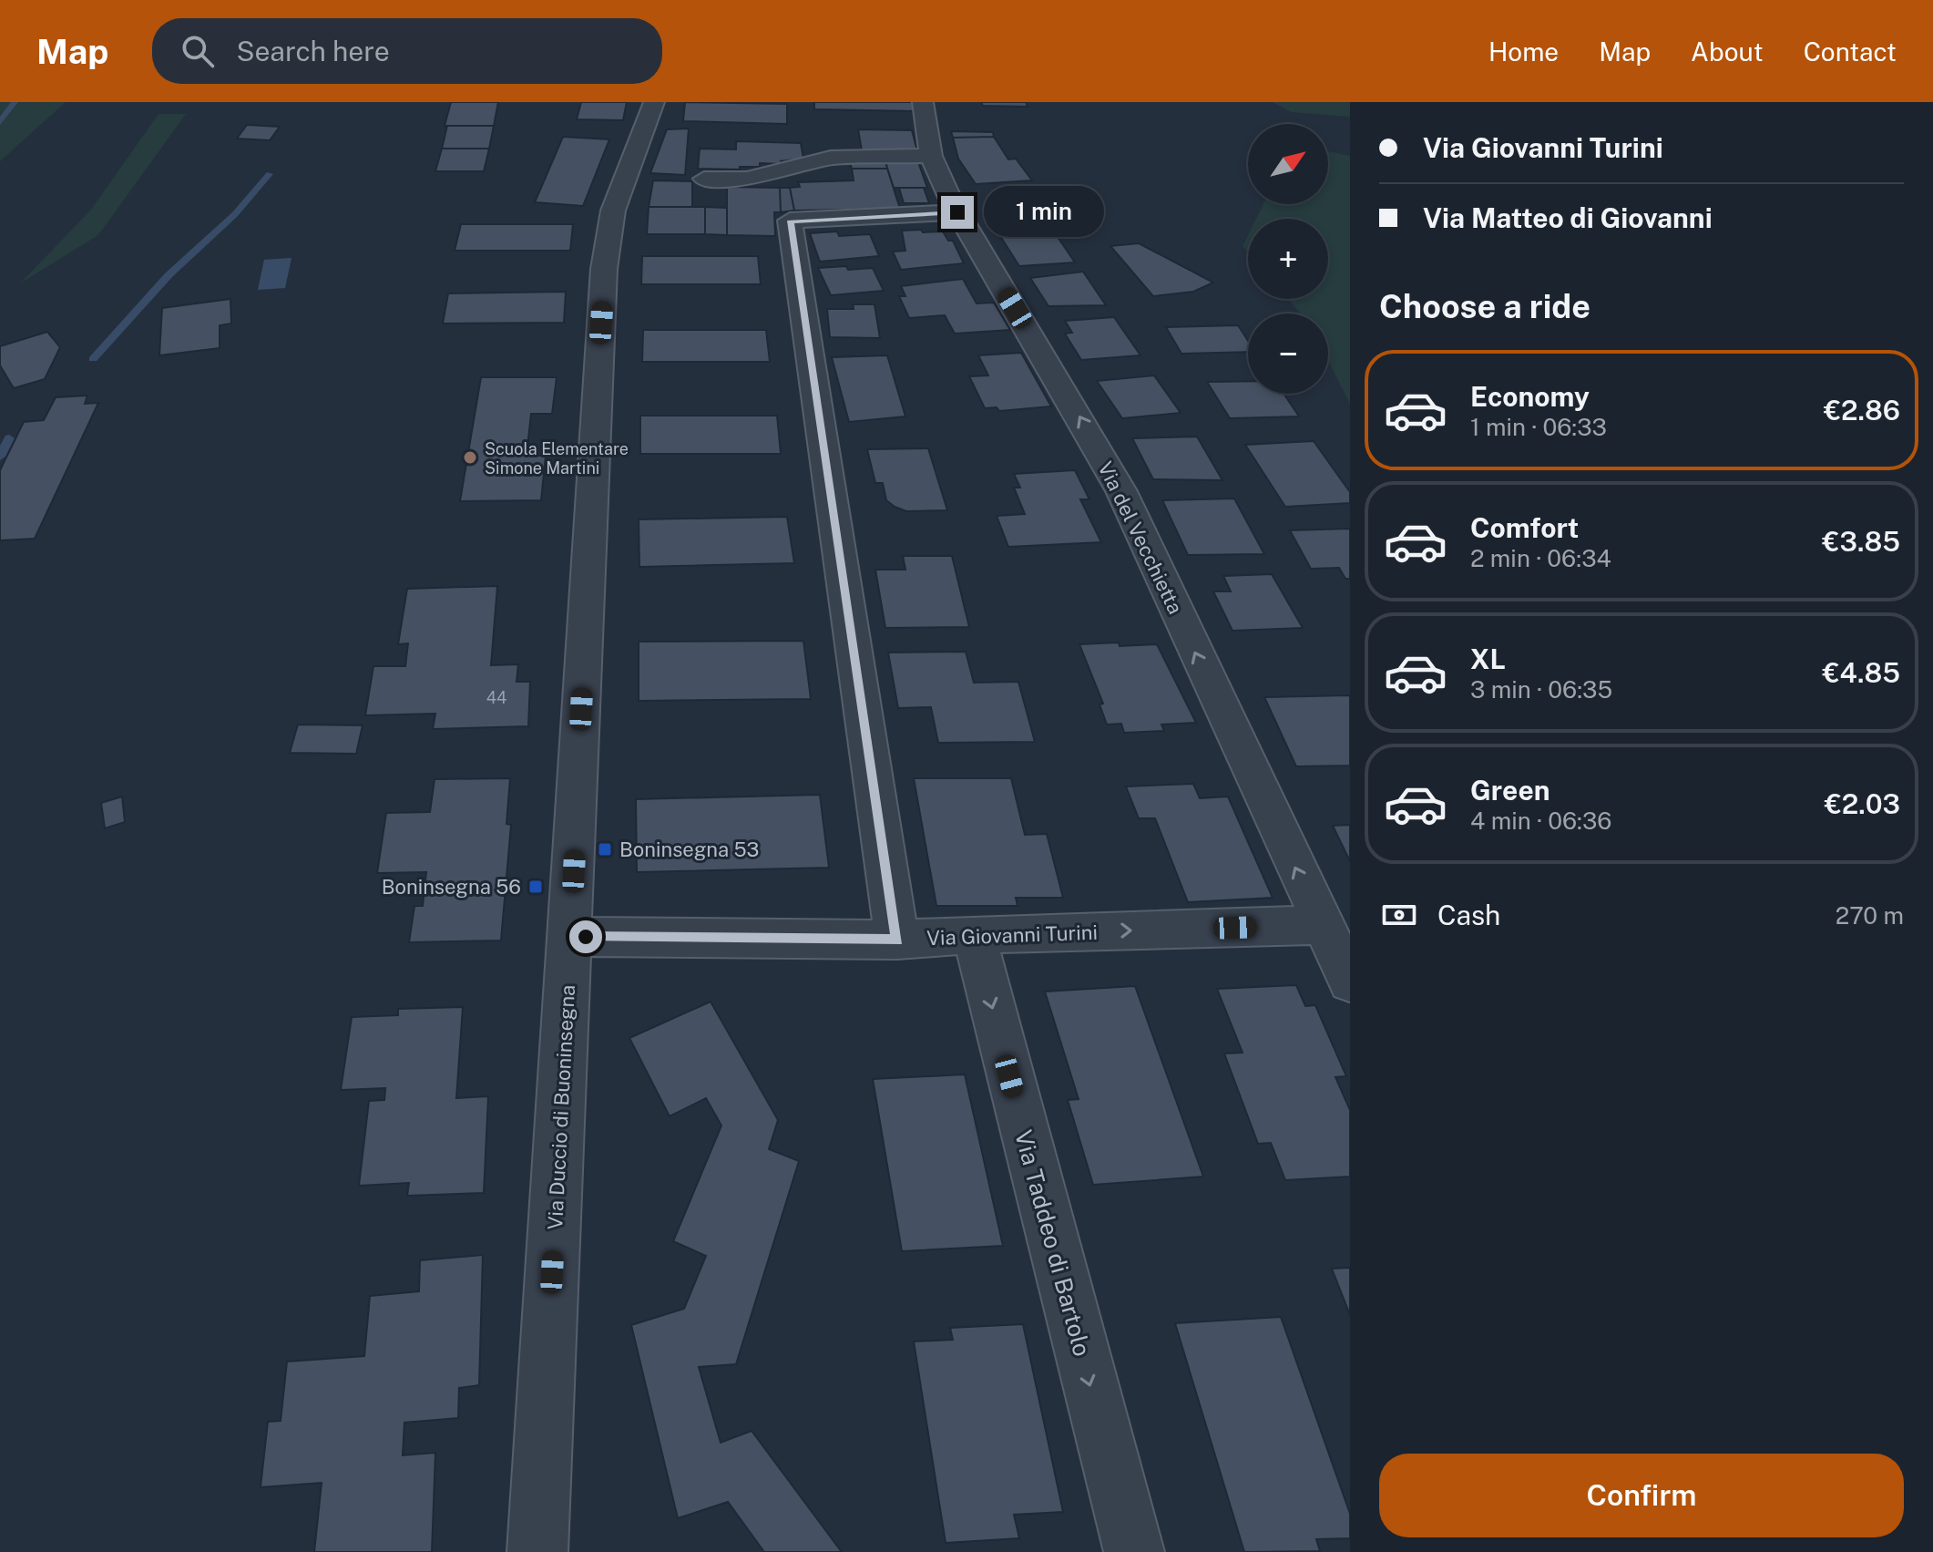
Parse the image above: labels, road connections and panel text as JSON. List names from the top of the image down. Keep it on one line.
{"streets":{"street":["Via del Vecchietta","Via Giovanni Turini","Via Duccio di Buoninsegna","Via Taddeo di Bartolo"]},"crossings":[["Via del Vecchietta","Via Giovanni Turini"],["Via Giovanni Turini","Via Duccio di Buoninsegna"],["Via Giovanni Turini","Via Taddeo di Bartolo"]],"one_way":["Via del Vecchietta","Via Giovanni Turini","Via Taddeo di Bartolo"],"places":{"other":["Scuola Elementare Simone Martini"],"transit":["Boninsegna 53","Boninsegna 56"]},"house_numbers":["44"],"north":"top right","page":{"header":"Map","search":"Search here","nav":["Home","Map","About","Contact"],"banner":["Via Giovanni Turini","Via Matteo di Giovanni"],"map_buttons":["+","−"],"bubble":"1 min","heading":"Choose a ride","list":[{"name":"Economy","note":"1 min · 06:33","value":"€2.86"},{"name":"Comfort","note":"2 min · 06:34","value":"€3.85"},{"name":"XL","note":"3 min · 06:35","value":"€4.85"},{"name":"Green","note":"4 min · 06:36","value":"€2.03"}],"pay":["Cash","270 m"],"buttons":"Confirm"}}
